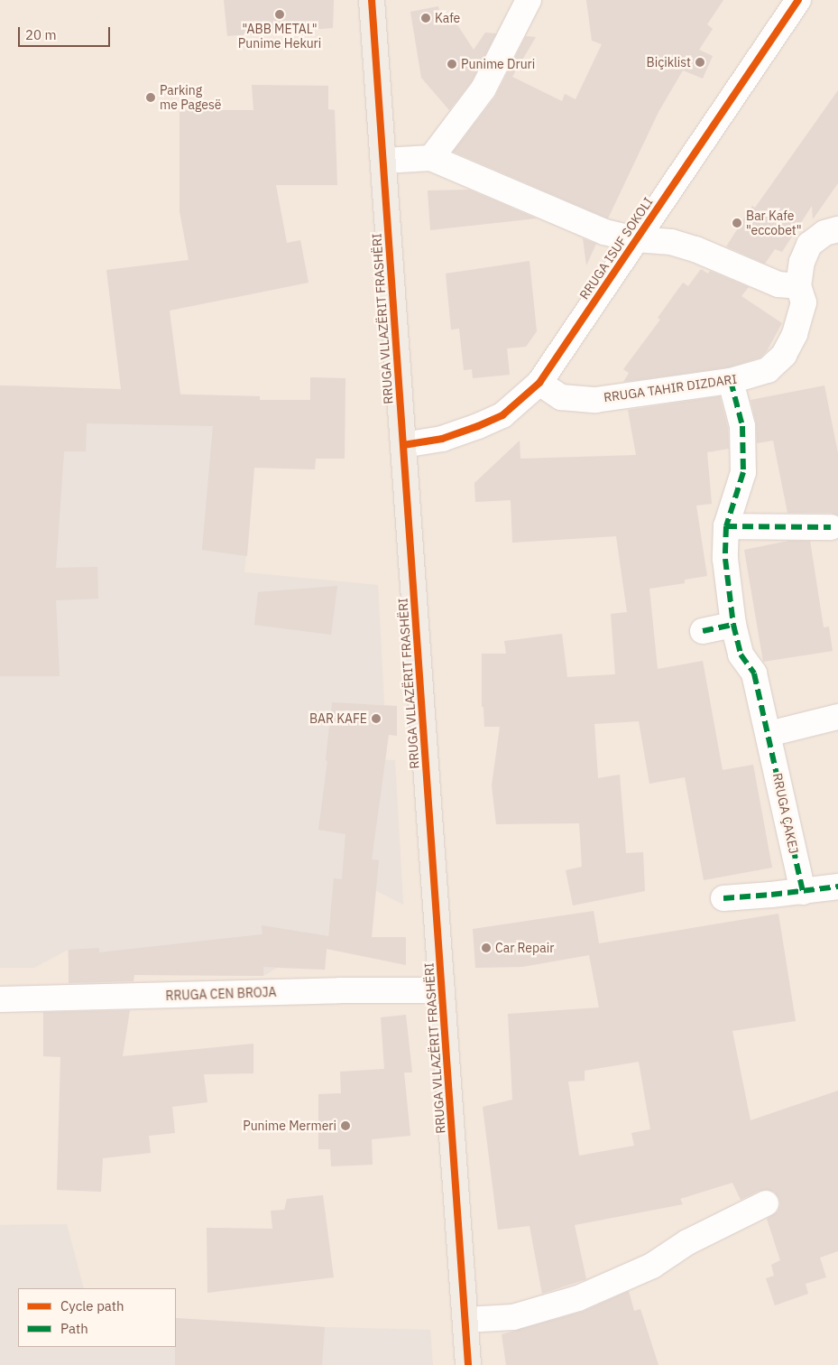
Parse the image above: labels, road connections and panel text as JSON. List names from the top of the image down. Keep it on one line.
{"streets":{"main road":["RRUGA VLLAZËRIT FRASHËRI"],"street":["RRUGA ISUF SOKOLI","RRUGA TAHIR DIZDARI","RRUGA ÇAKEJ","RRUGA CEN BROJA"]},"crossings":[["RRUGA ISUF SOKOLI","RRUGA VLLAZËRIT FRASHËRI"],["RRUGA ISUF SOKOLI","RRUGA TAHIR DIZDARI"],["RRUGA VLLAZËRIT FRASHËRI","RRUGA CEN BROJA"],["RRUGA TAHIR DIZDARI","RRUGA ÇAKEJ"]],"places":["\"ABB METAL\" Punime Hekuri","Kafe","Biçiklist","Punime Druri","Parking me Pagesë","Bar Kafe \"eccobet\"","BAR KAFE","Car Repair","Punime Mermeri"],"legend":["Cycle path","Path"],"scale_bar":"20 m"}
